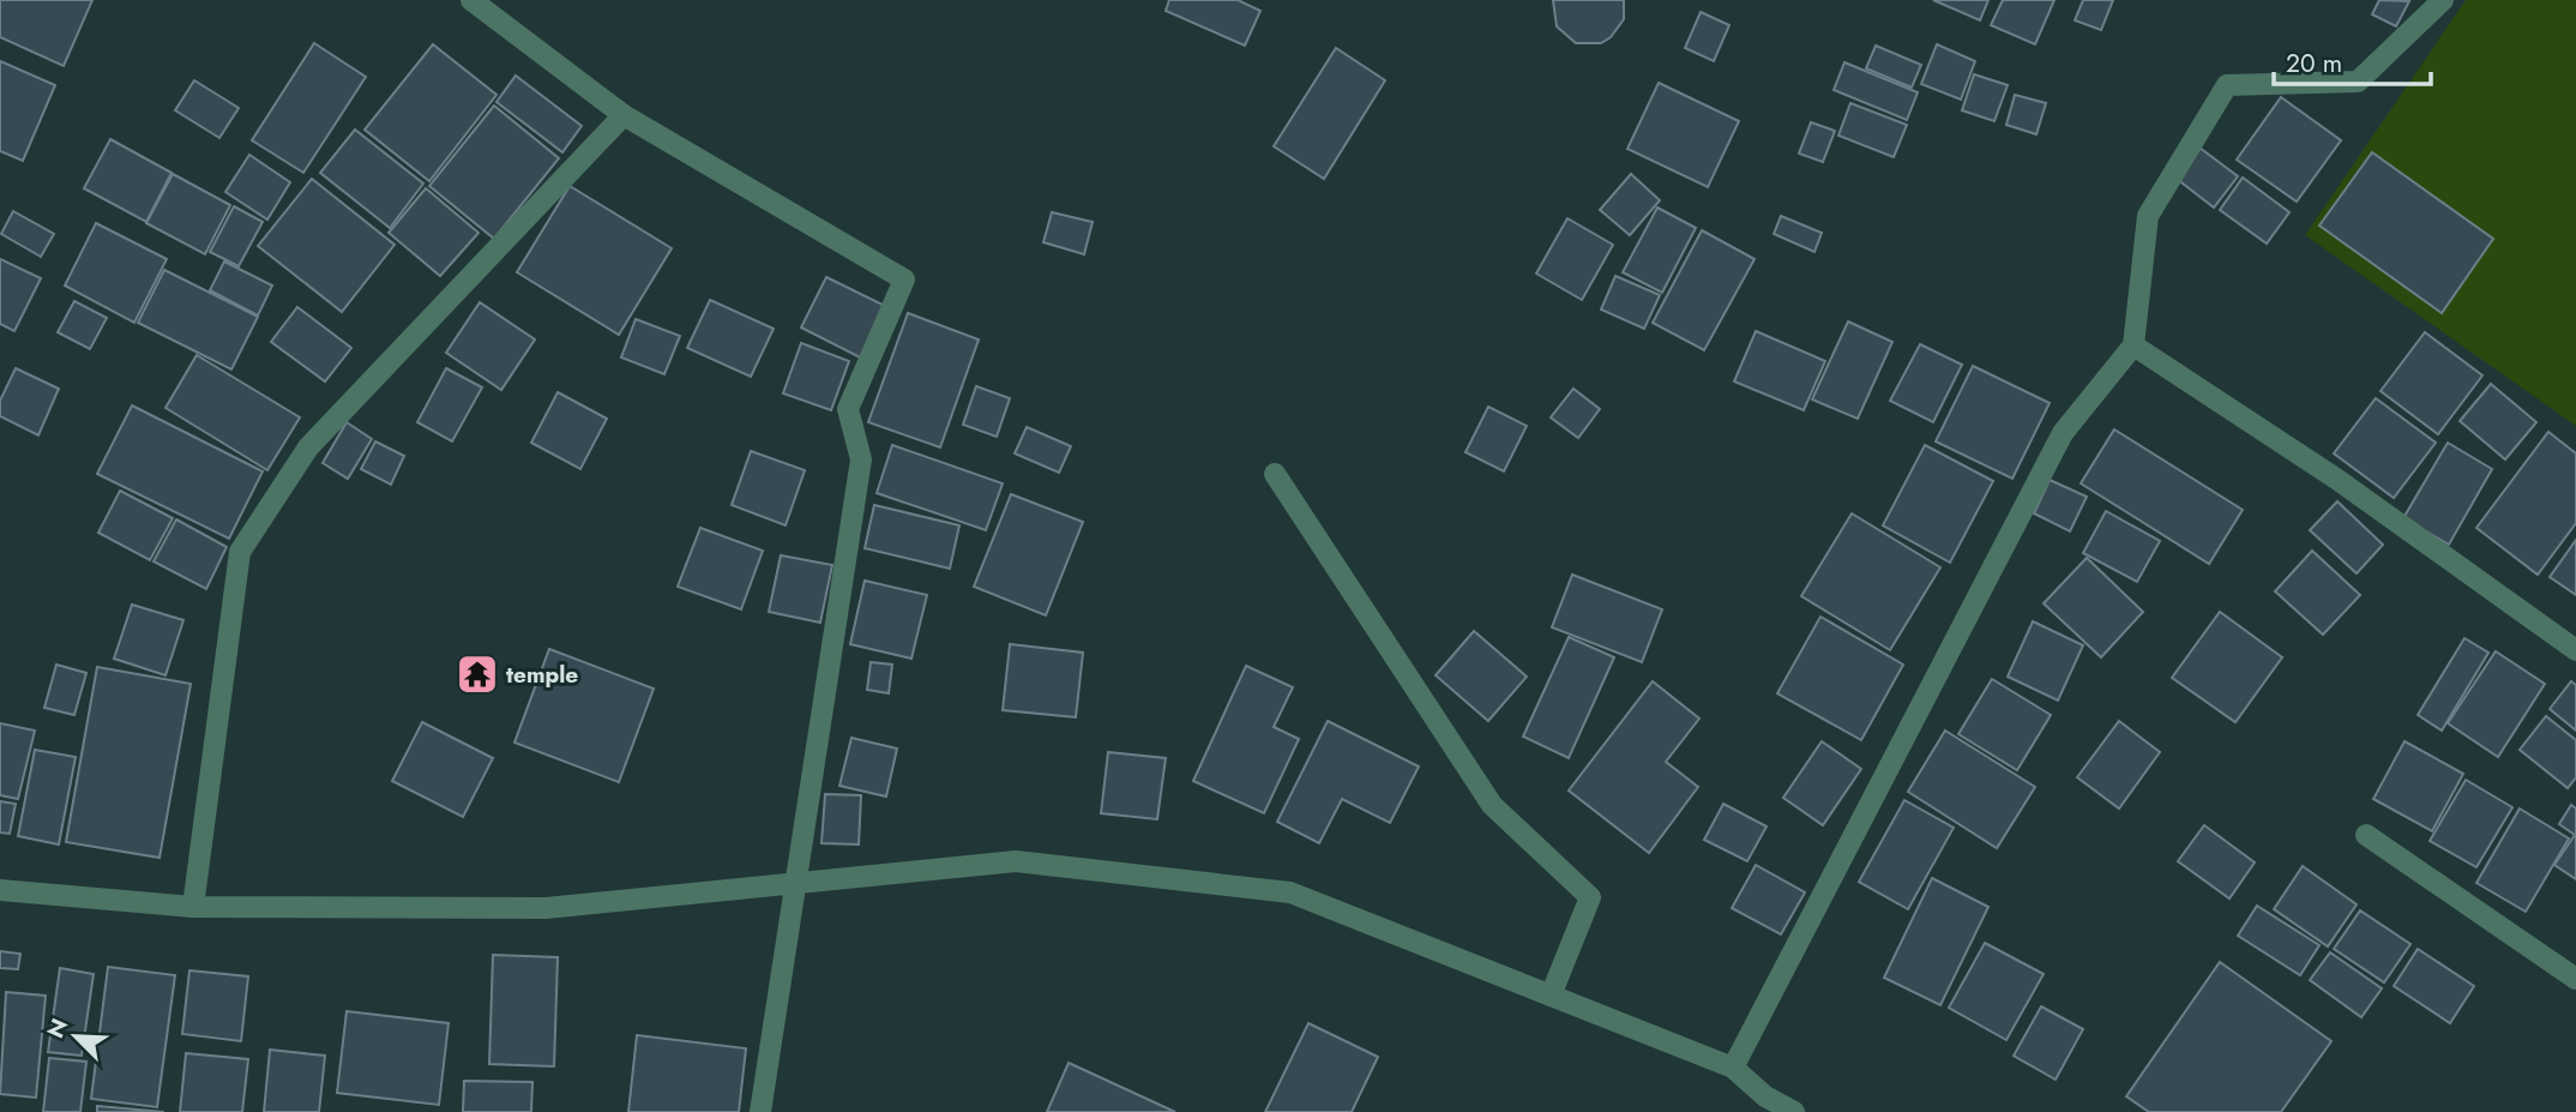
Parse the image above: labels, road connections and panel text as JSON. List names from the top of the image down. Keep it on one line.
{"places":{"temple":["temple"]},"scale_bar":"20 m","north":"top left"}
